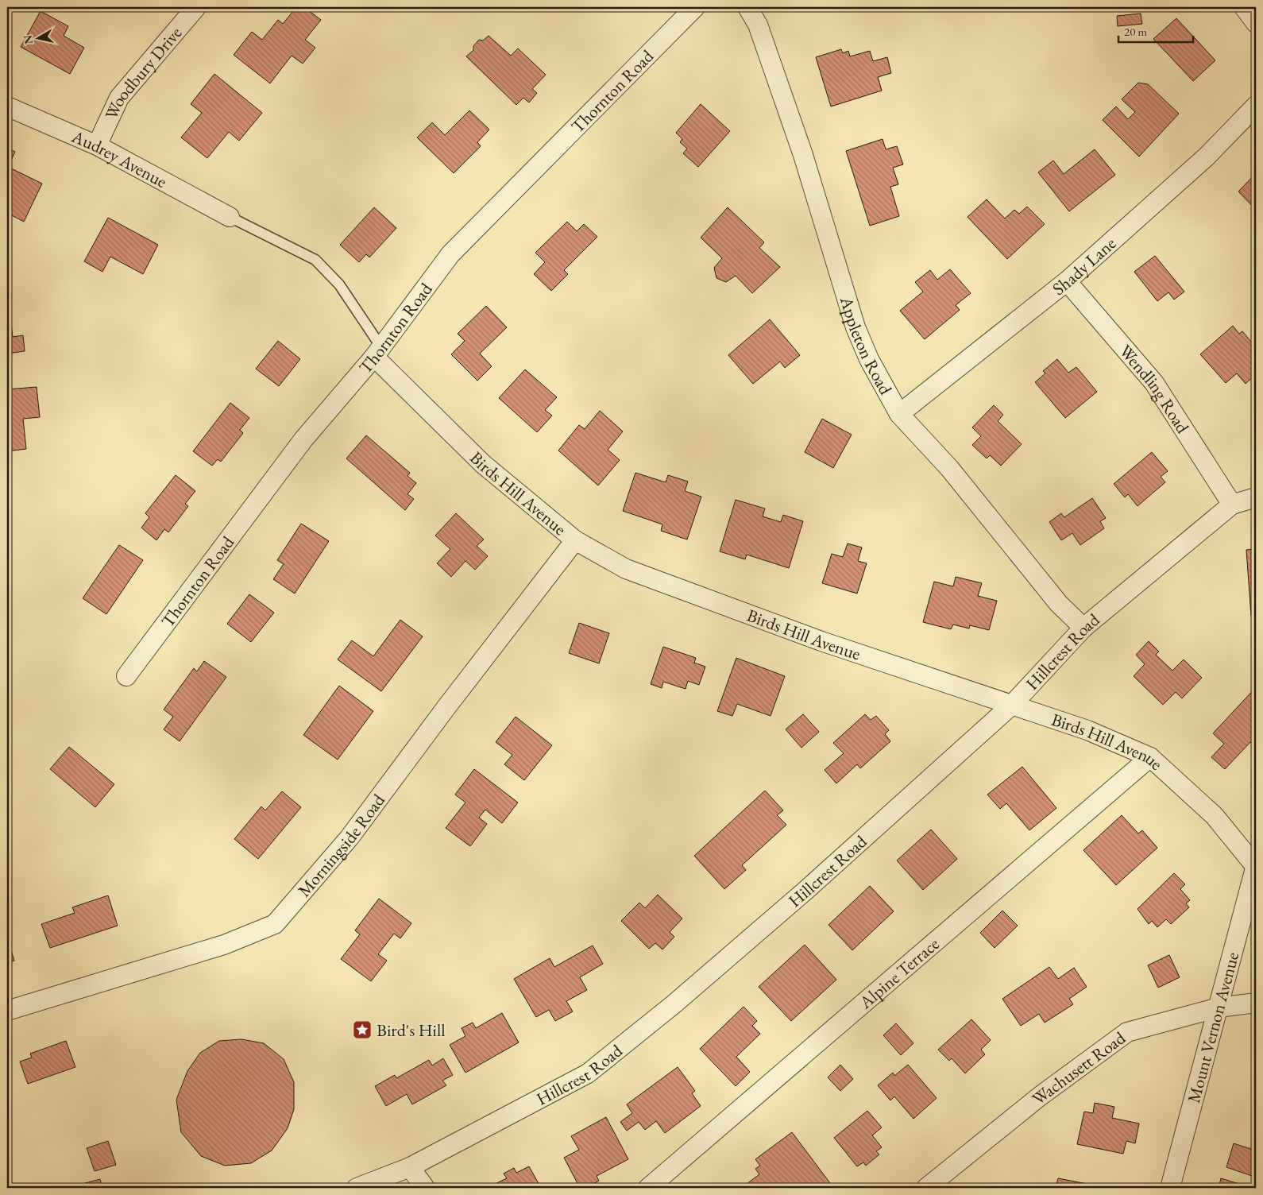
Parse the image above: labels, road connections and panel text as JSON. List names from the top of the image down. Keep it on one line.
{"streets":{"street":["Woodbury Drive","Thornton Road","Audrey Avenue","Shady Lane","Appleton Road","Wendling Road","Birds Hill Avenue","Hillcrest Road","Morningside Road","Alpine Terrace","Mount Vernon Avenue","Wachusett Road"]},"crossings":[["Woodbury Drive","Audrey Avenue"],["Thornton Road","Birds Hill Avenue"],["Shady Lane","Appleton Road"],["Shady Lane","Wendling Road"],["Appleton Road","Hillcrest Road"],["Wendling Road","Hillcrest Road"],["Birds Hill Avenue","Hillcrest Road"],["Birds Hill Avenue","Morningside Road"],["Birds Hill Avenue","Alpine Terrace"],["Birds Hill Avenue","Mount Vernon Avenue"],["Mount Vernon Avenue","Wachusett Road"]],"places":{"place":["Bird's Hill"]},"scale_bar":"20 m","north":"left"}
